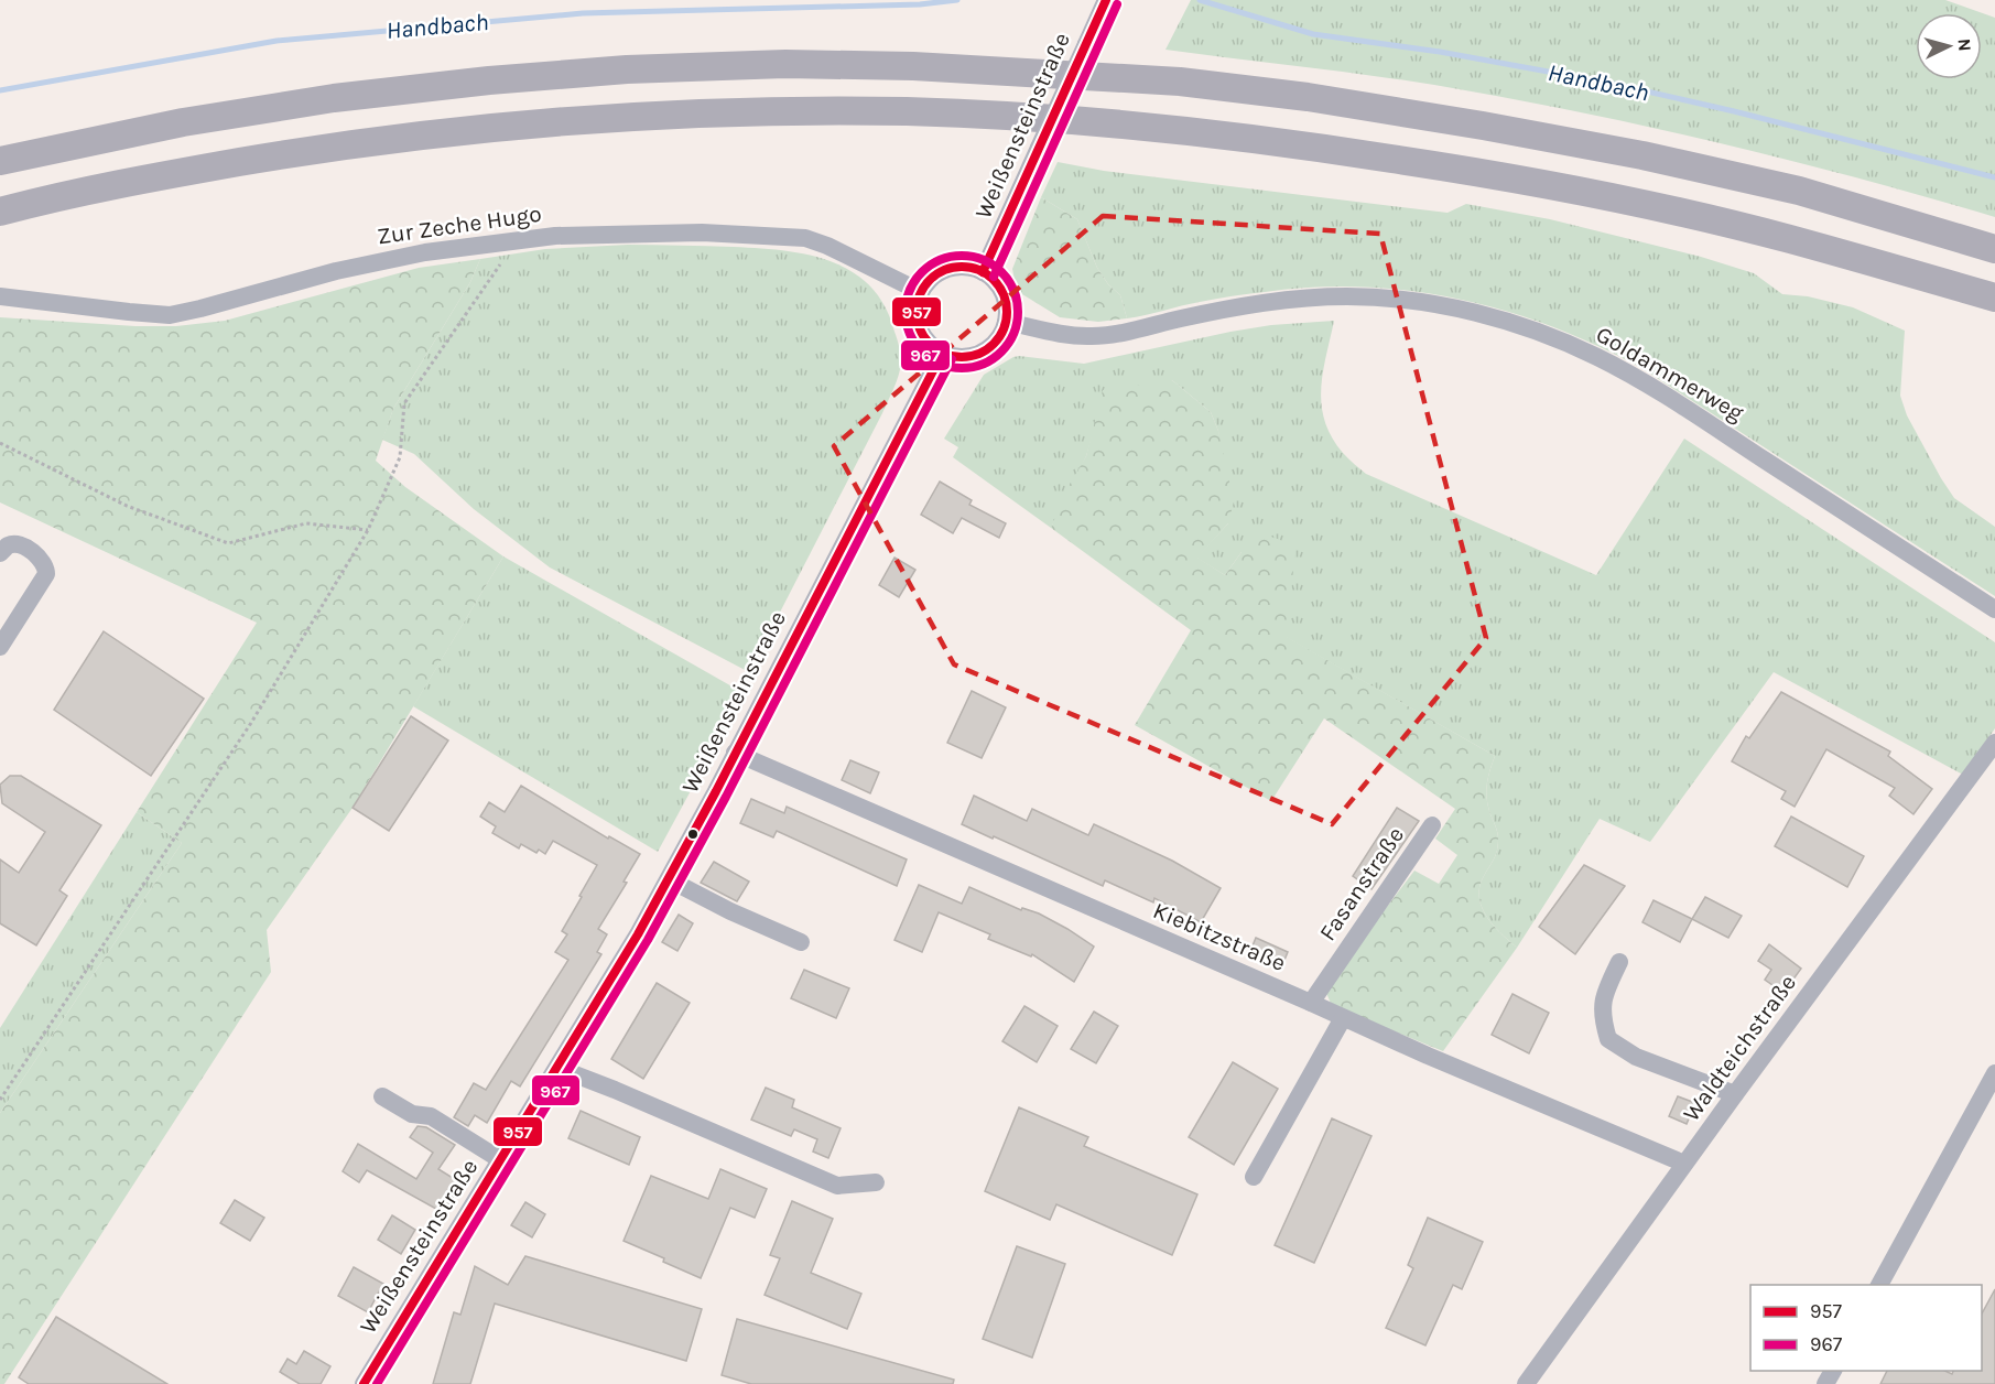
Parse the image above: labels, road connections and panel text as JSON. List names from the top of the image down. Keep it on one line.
{"streets":{"street":["Weißensteinstraße","Zur Zeche Hugo","Goldammerweg","Fasanstraße","Kiebitzstraße","Waldteichstraße"]},"crossings":[["Weißensteinstraße","Zur Zeche Hugo"],["Weißensteinstraße","Goldammerweg"],["Weißensteinstraße","Kiebitzstraße"],["Zur Zeche Hugo","Goldammerweg"],["Fasanstraße","Kiebitzstraße"],["Kiebitzstraße","Waldteichstraße"]],"water":["Handbach"],"lines":["transit line 957","transit line 967"],"legend":["957","967"],"north":"right"}
